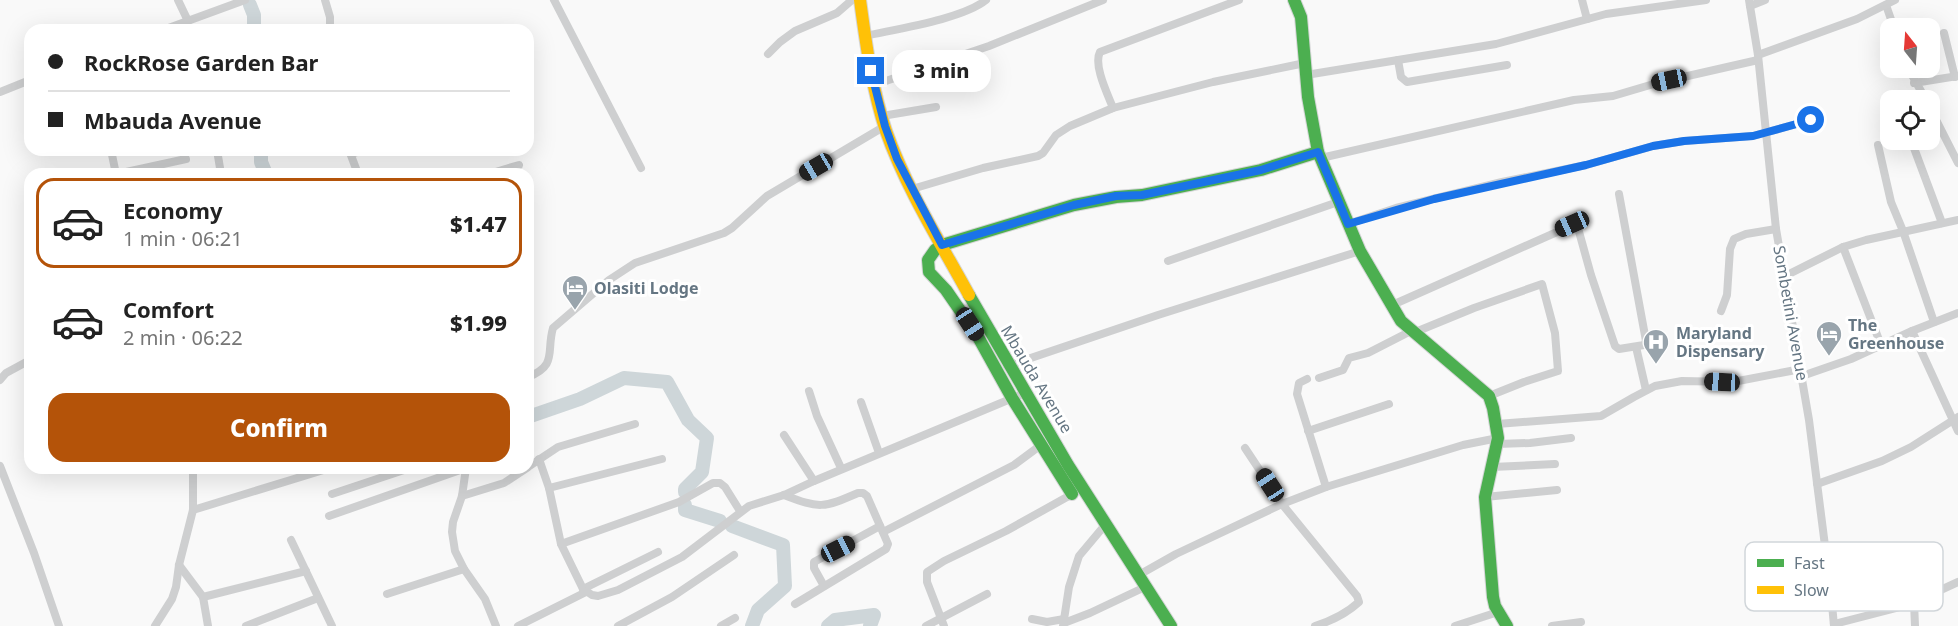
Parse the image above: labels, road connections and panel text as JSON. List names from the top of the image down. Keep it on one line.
{"streets":{"street":["Sombetini Avenue","Mbauda Avenue"]},"places":{"hotel":["Olasiti Lodge","The Greenhouse"],"hospital":["Maryland Dispensary"]},"legend":["Fast","Slow"],"north":"top","page":{"banner":["RockRose Garden Bar","Mbauda Avenue"],"bubble":"3 min","list":[{"name":"Economy","note":"1 min · 06:21","value":"$1.47"},{"name":"Comfort","note":"2 min · 06:22","value":"$1.99"}],"buttons":"Confirm"}}
